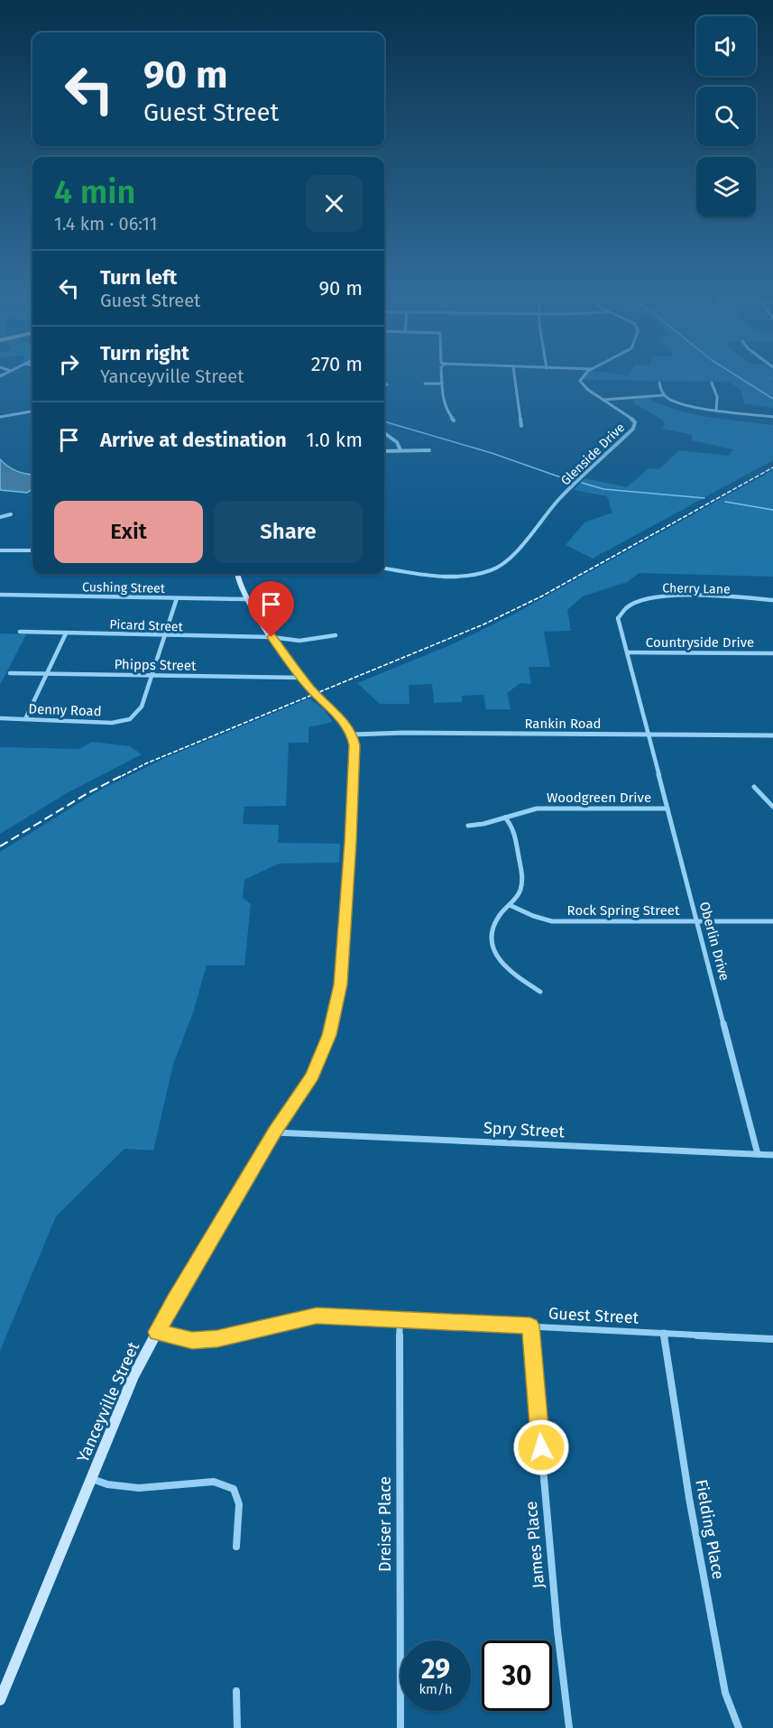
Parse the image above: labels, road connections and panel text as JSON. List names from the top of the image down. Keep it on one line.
{"streets":{"main road":["Yanceyville Street"],"street":["Glenside Drive","Cushing Street","Cherry Lane","Picard Street","Countryside Drive","Phipps Street","Denny Road","Rankin Road","Woodgreen Drive","Rock Spring Street","Oberlin Drive","Spry Street","Guest Street","Dreiser Place","Fielding Place","James Place"]},"crossings":[["Cherry Lane","Countryside Drive"],["Cherry Lane","Rankin Road"],["Cherry Lane","Oberlin Drive"],["Phipps Street","Denny Road"],["Rankin Road","Oberlin Drive"],["Rankin Road","Yanceyville Street"],["Woodgreen Drive","Oberlin Drive"],["Rock Spring Street","Oberlin Drive"],["Oberlin Drive","Spry Street"],["Spry Street","Yanceyville Street"],["Guest Street","Yanceyville Street"],["Guest Street","Dreiser Place"],["Guest Street","Fielding Place"],["Guest Street","James Place"]],"page":{"turn":["90 m","Guest Street"],"heading":["4 min","1.4 km · 06:11"],"list":[{"name":"Turn left","note":"Guest Street","value":"90 m"},{"name":"Turn right","note":"Yanceyville Street","value":"270 m"},{"name":"Arrive at destination","value":"1.0 km"}],"buttons":["Exit","Share"],"speed":"29 km/h","limit":"30"}}
